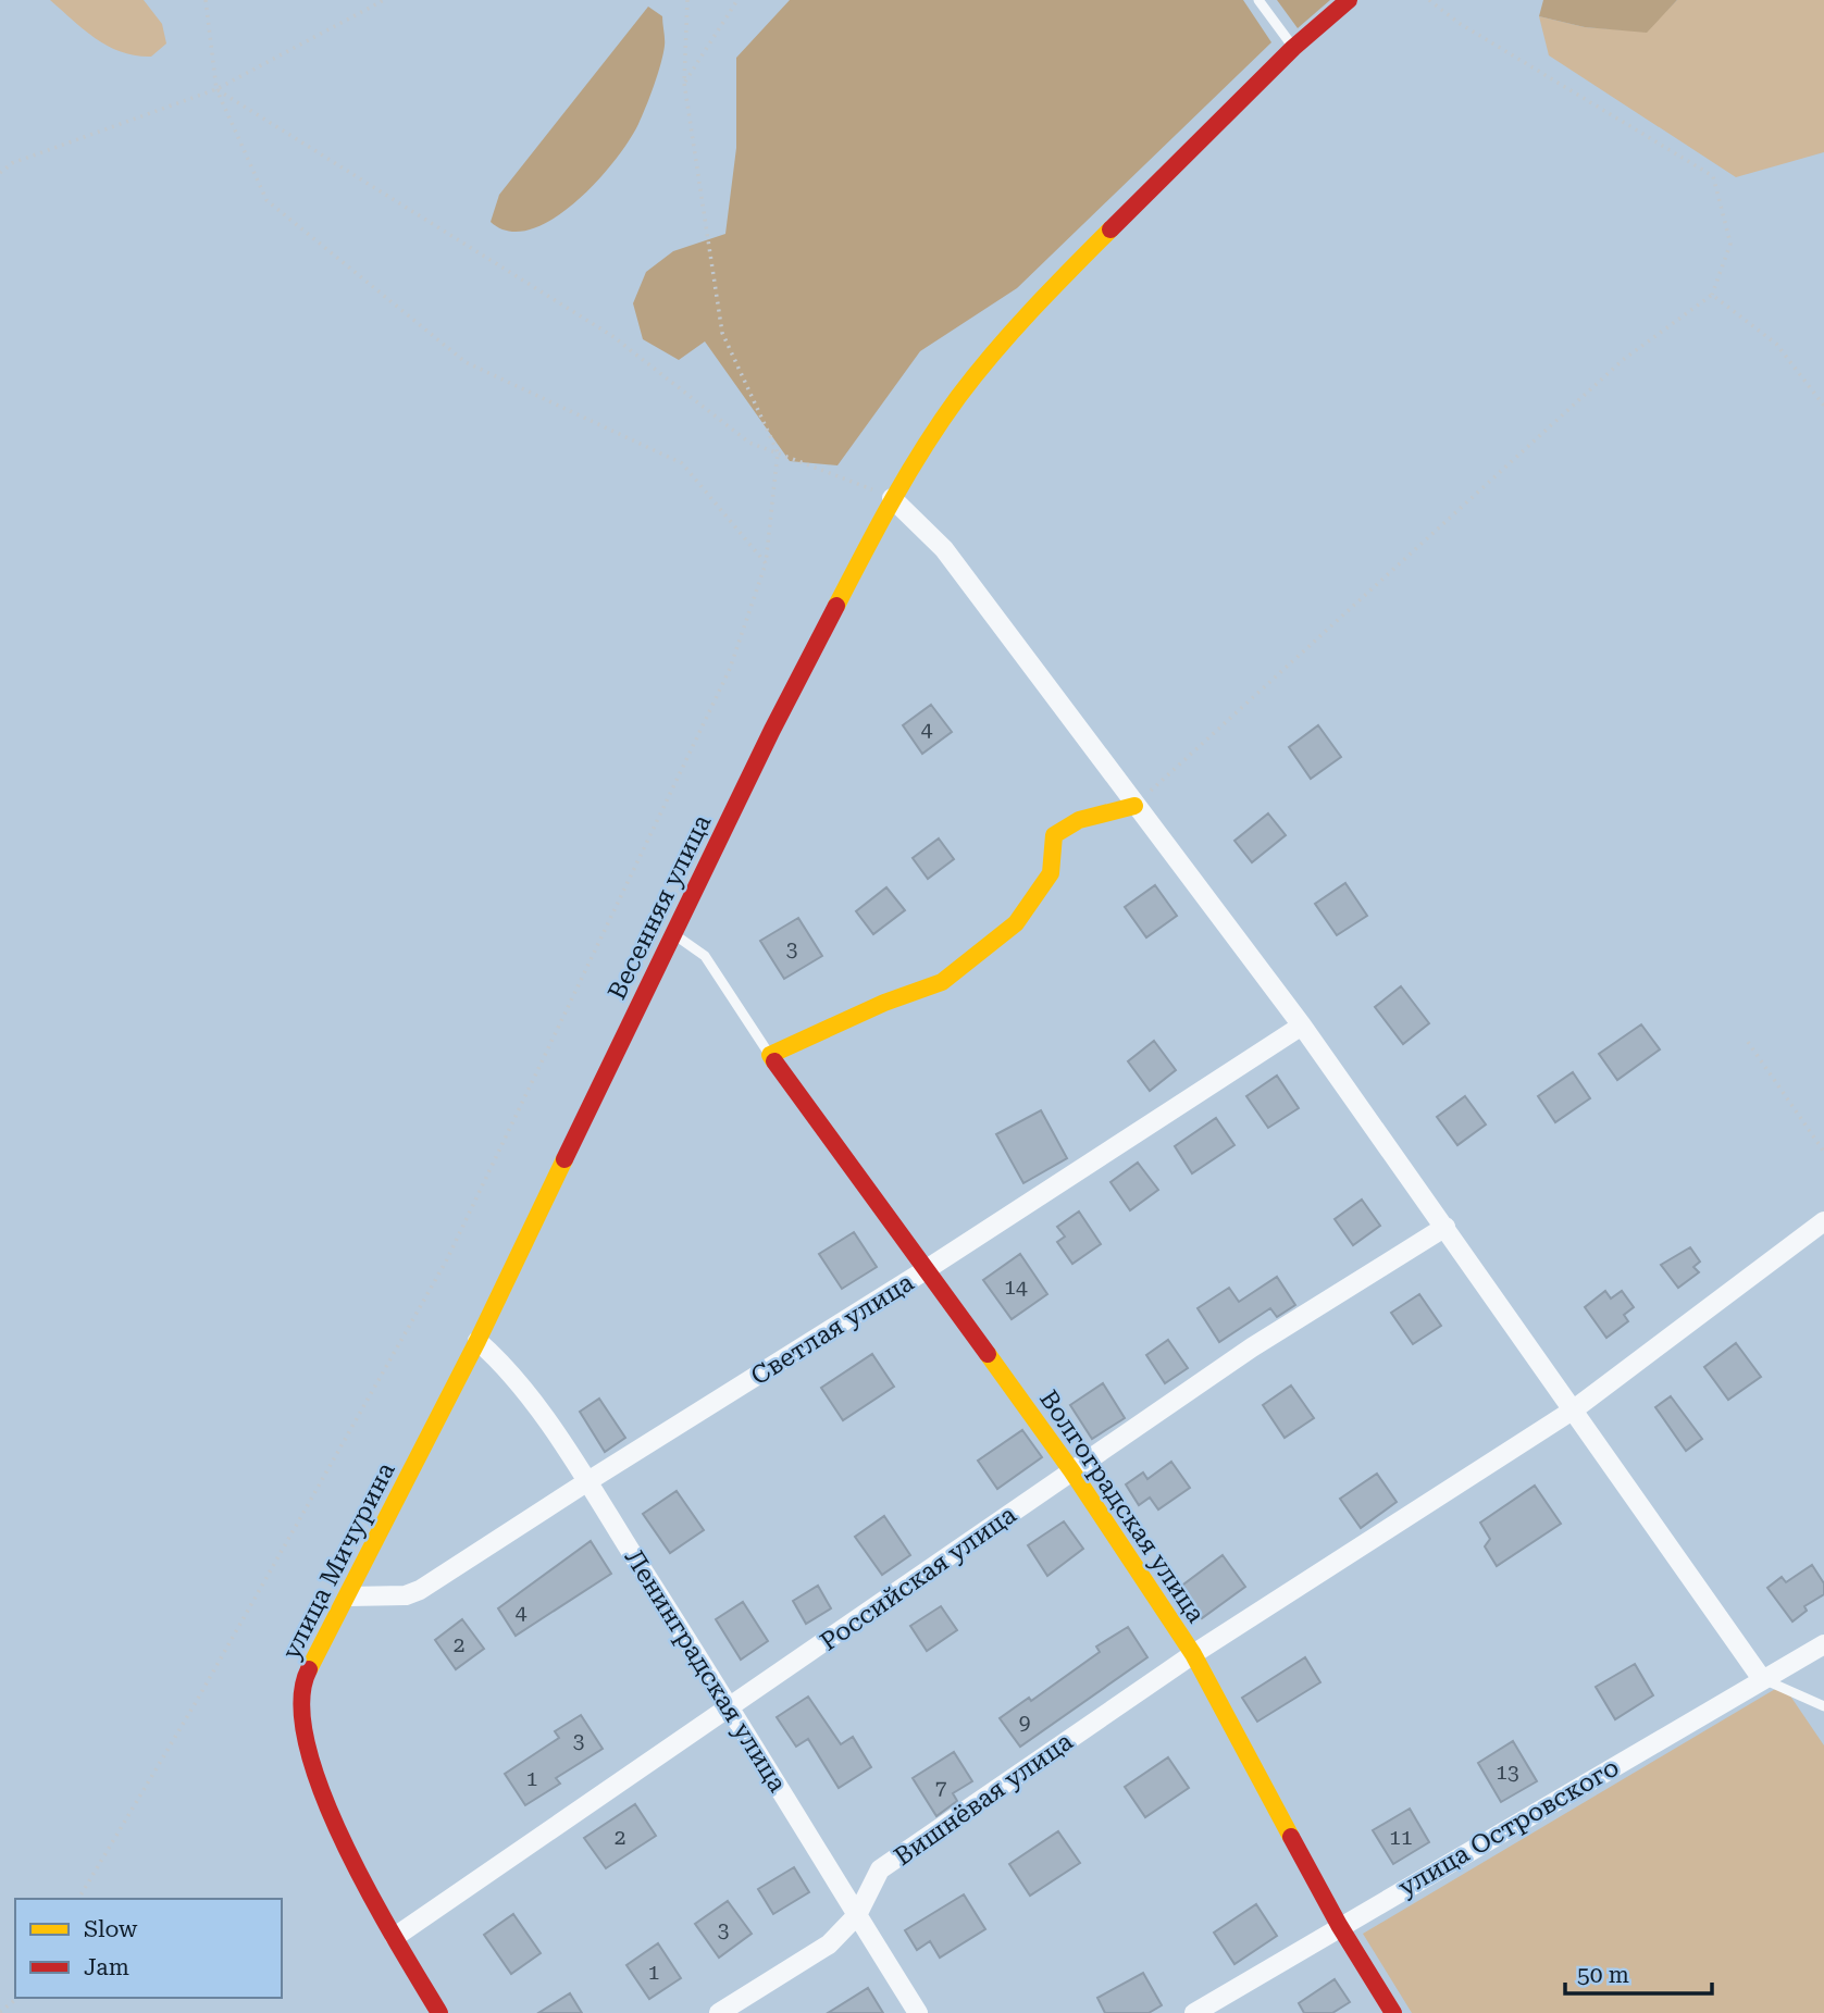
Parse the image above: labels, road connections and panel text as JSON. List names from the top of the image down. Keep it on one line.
{"streets":{"street":["Весенняя улица","Светлая улица","Волгоградская улица","улица Мичурина","Российская улица","Ленинградская улица","Вишнёвая улица","улица Островского"]},"crossings":[["Весенняя улица","улица Мичурина"],["Весенняя улица","Ленинградская улица"],["Светлая улица","Волгоградская улица"],["Светлая улица","улица Мичурина"],["Светлая улица","Ленинградская улица"],["Волгоградская улица","Российская улица"],["Волгоградская улица","Вишнёвая улица"],["Волгоградская улица","улица Островского"],["улица Мичурина","Российская улица"],["улица Мичурина","Ленинградская улица"],["Российская улица","Ленинградская улица"],["Ленинградская улица","Вишнёвая улица"]],"house_numbers":["4","3","14","4","2","9","3","13","1","7","2","11","3","1"],"legend":["Slow","Jam"],"scale_bar":"50 m"}
